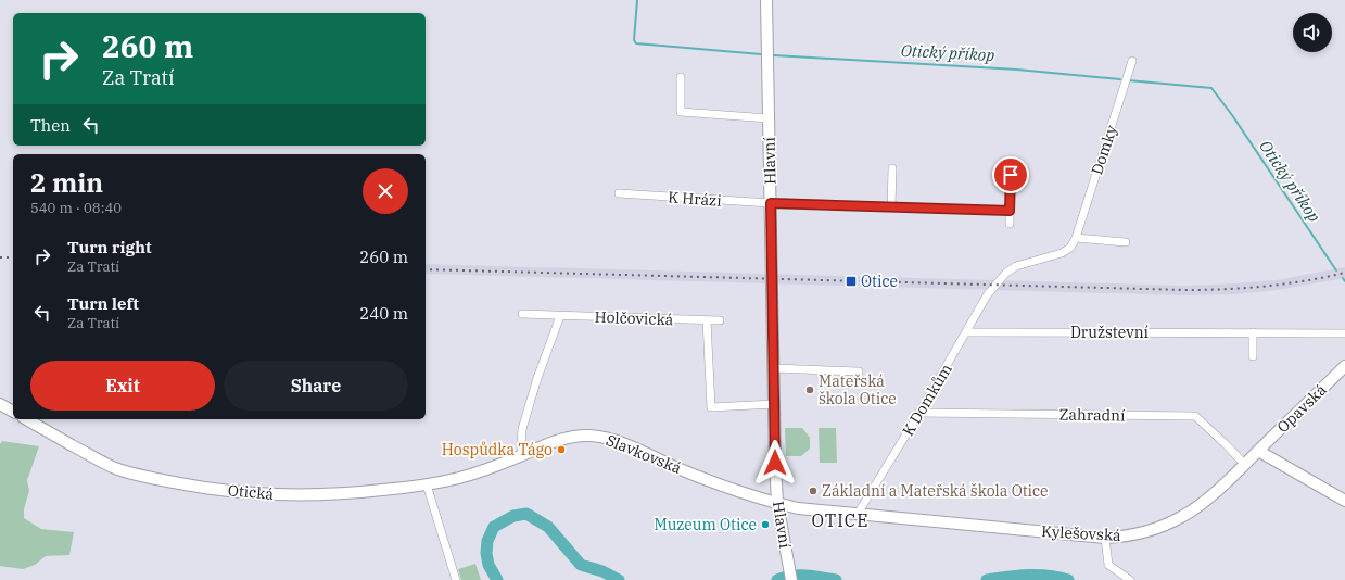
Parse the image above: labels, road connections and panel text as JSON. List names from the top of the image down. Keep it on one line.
{"streets":{"main road":["Hlavní","Opavská","Slavkovská","Otická","Kylešovská"],"street":["Domky","K Hrázi","Holčovická","Družstevní","K Domkům","Zahradní"]},"crossings":[["Domky","K Domkům"],["Hlavní","K Hrázi"],["Hlavní","Slavkovská"],["Hlavní","Kylešovská"],["Družstevní","K Domkům"],["K Domkům","Zahradní"],["K Domkům","Kylešovská"],["Opavská","Kylešovská"],["Zahradní","Kylešovská"],["Slavkovská","Otická"],["Slavkovská","Kylešovská"]],"districts":["OTICE"],"water":["Otický příkop"],"places":{"transit":["Otice"],"other":["Mateřská škola Otice","Hospůdka Tágo","Základní a Mateřská škola Otice","Muzeum Otice"]},"page":{"turn":["260 m","Za Tratí"],"then":"Then","heading":["2 min","540 m · 08:40"],"list":[{"name":"Turn right","note":"Za Tratí","value":"260 m"},{"name":"Turn left","note":"Za Tratí","value":"240 m"}],"buttons":["Exit","Share"]}}
